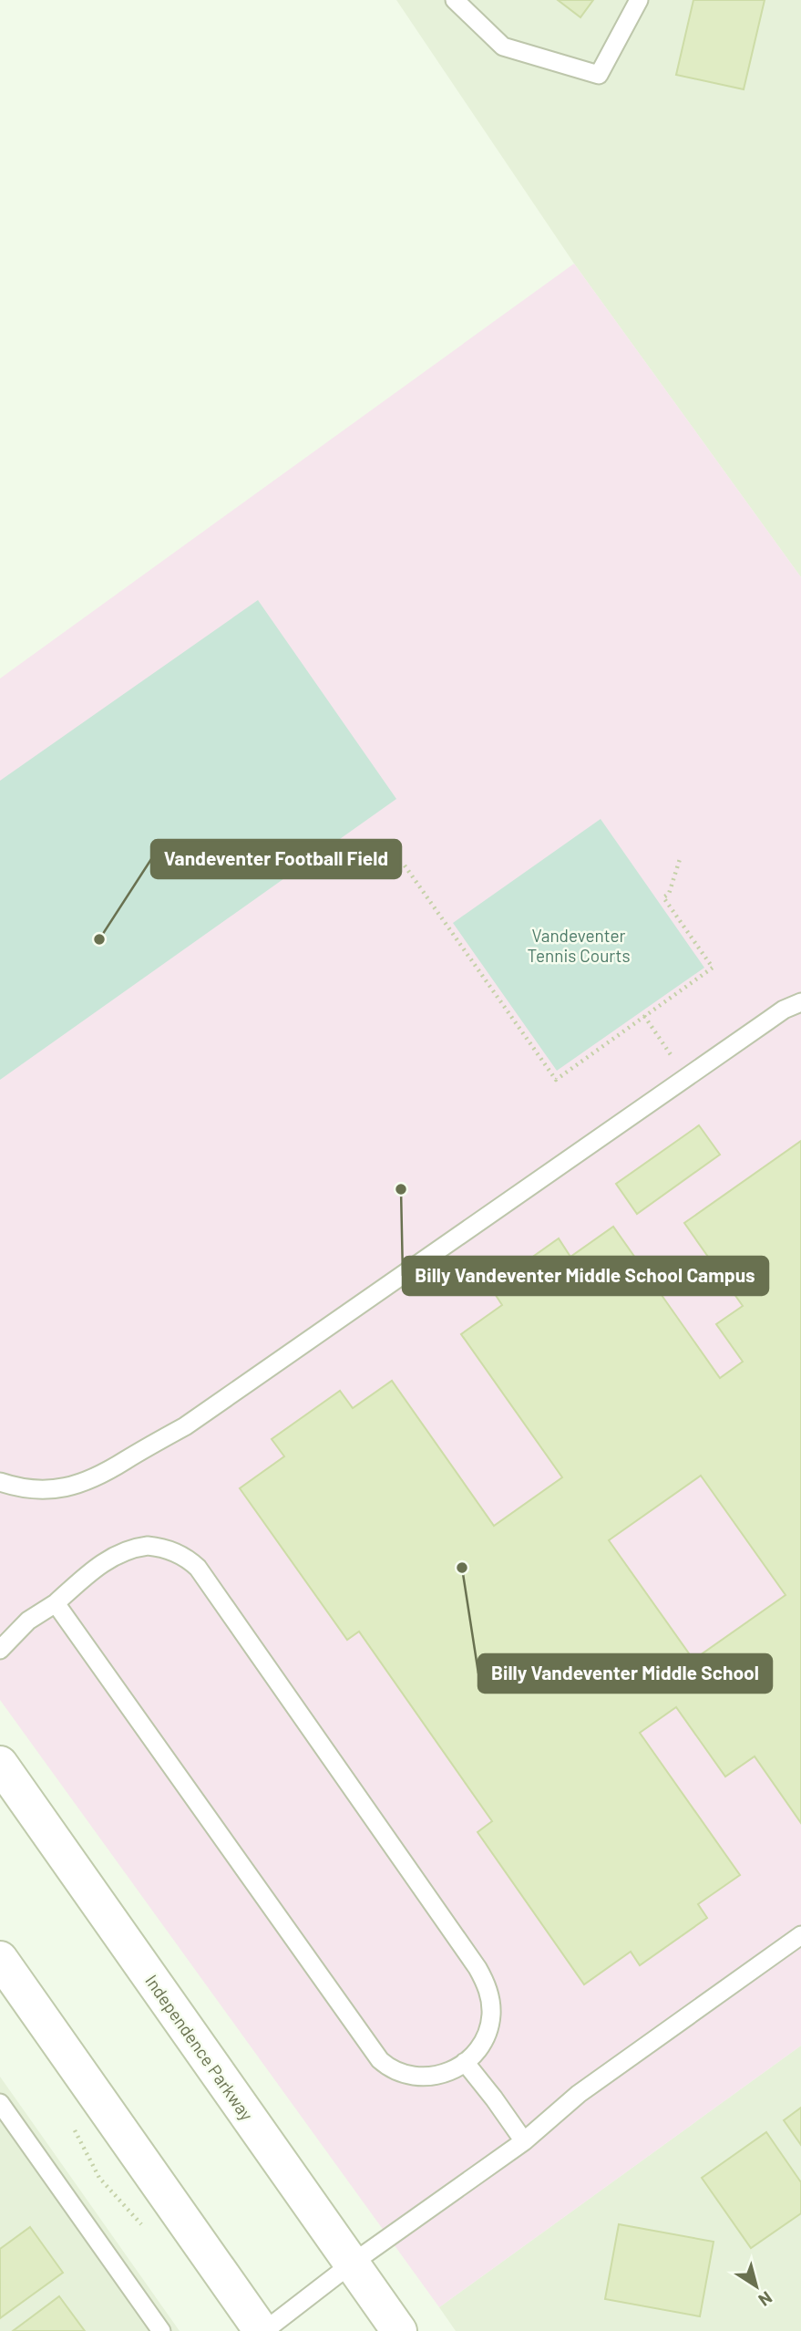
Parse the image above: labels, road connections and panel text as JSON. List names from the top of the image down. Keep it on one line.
{"streets":{"main road":["Independence Parkway"]},"parks":["Vandeventer Tennis Courts"],"places":["Vandeventer Football Field","Billy Vandeventer Middle School Campus","Billy Vandeventer Middle School"],"north":"bottom right"}
